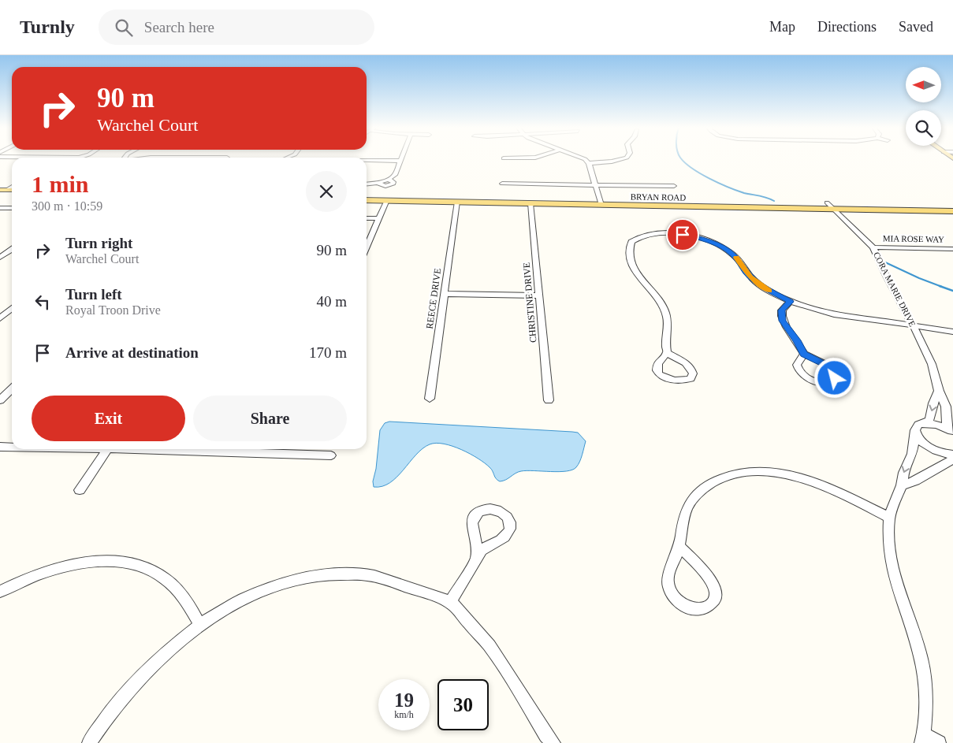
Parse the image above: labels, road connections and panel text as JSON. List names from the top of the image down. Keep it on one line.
{"streets":{"main road":["BRYAN ROAD"],"street":["MIA ROSE WAY","CORA MARIE DRIVE","REECE DRIVE","CHRISTINE DRIVE"]},"crossings":[["BRYAN ROAD","CORA MARIE DRIVE"],["BRYAN ROAD","REECE DRIVE"],["BRYAN ROAD","CHRISTINE DRIVE"],["MIA ROSE WAY","CORA MARIE DRIVE"]],"north":"left","page":{"header":"Turnly","search":"Search here","nav":["Map","Directions","Saved"],"turn":["90 m","Warchel Court"],"heading":["1 min","300 m · 10:59"],"list":[{"name":"Turn right","note":"Warchel Court","value":"90 m"},{"name":"Turn left","note":"Royal Troon Drive","value":"40 m"},{"name":"Arrive at destination","value":"170 m"}],"buttons":["Exit","Share"],"speed":"19 km/h","limit":"30"}}
